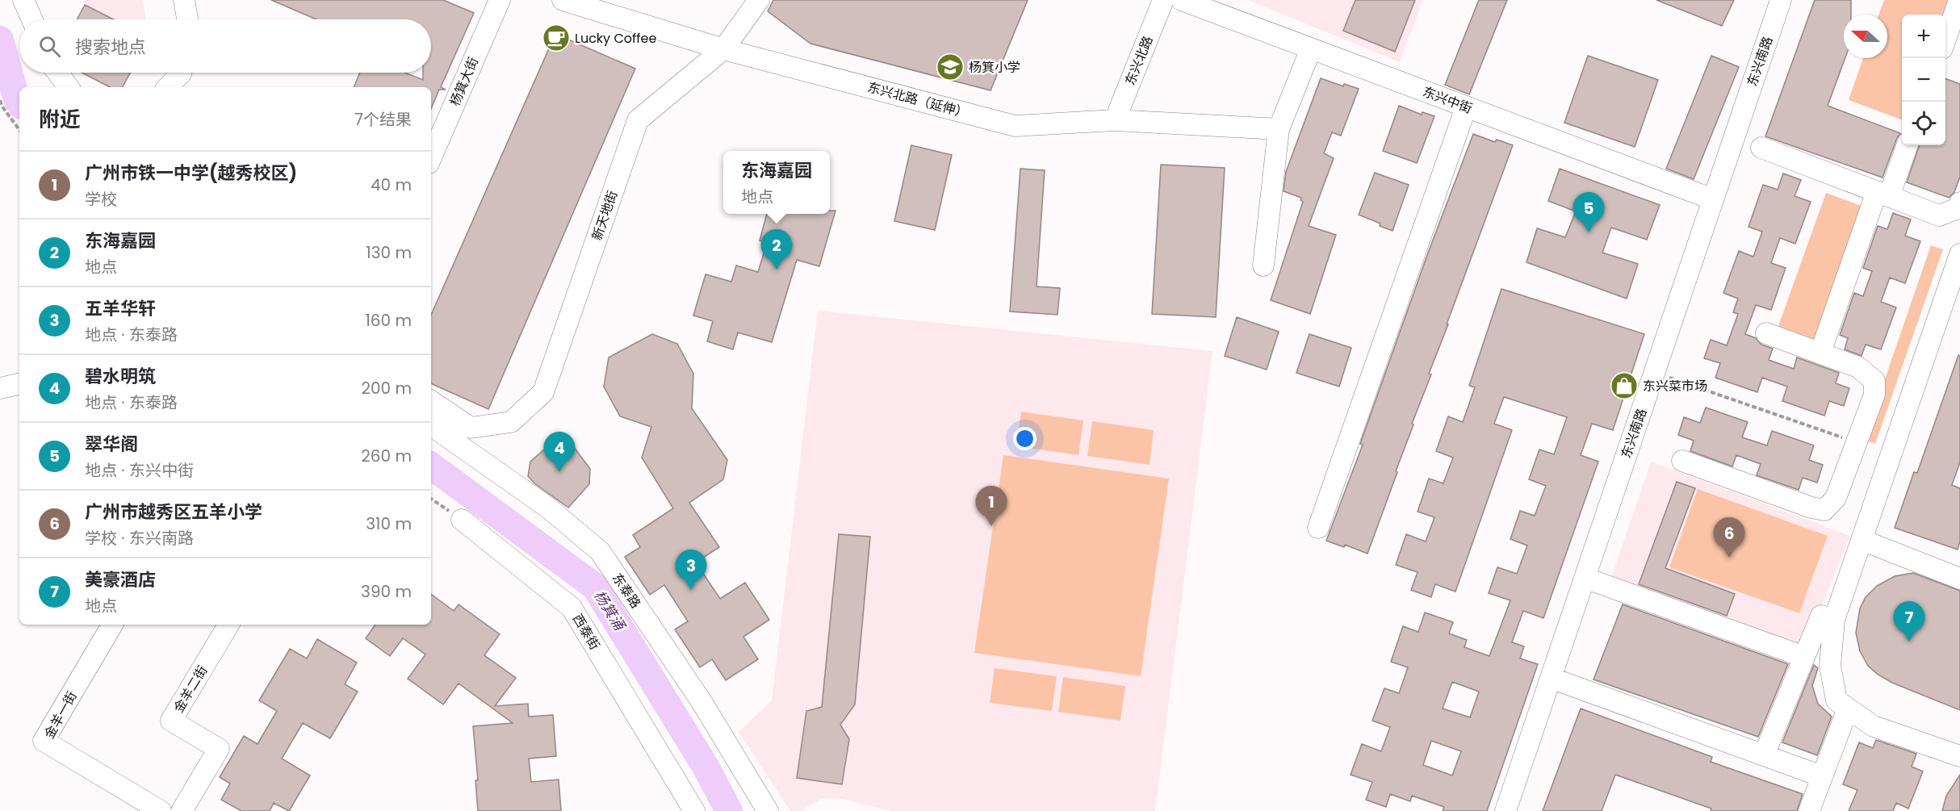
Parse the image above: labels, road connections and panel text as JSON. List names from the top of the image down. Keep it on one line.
{"streets":{"street":["东兴北路","东兴南路","杨箕大街","东兴北路（延伸）","东兴中街","新天地街","东泰路","西泰街","金羊二街","金羊一街"]},"crossings":[["东兴北路","东兴北路（延伸）"],["东兴南路","东兴中街"],["东兴北路（延伸）","新天地街"]],"water":["杨箕涌"],"places":{"cafe":["Lucky Coffee"],"school or university":["杨箕小学"],"shop":["东兴菜市场"]},"north":"left","page":{"map_buttons":["+","−"],"search":"搜索地点","heading":["附近","7个结果"],"list":[{"mark":"1","name":"广州市铁一中学(越秀校区)","note":"学校","value":"40 m"},{"mark":"2","name":"东海嘉园","note":"地点","value":"130 m"},{"mark":"3","name":"五羊华轩","note":"地点 · 东泰路","value":"160 m"},{"mark":"4","name":"碧水明筑","note":"地点 · 东泰路","value":"200 m"},{"mark":"5","name":"翠华阁","note":"地点 · 东兴中街","value":"260 m"},{"mark":"6","name":"广州市越秀区五羊小学","note":"学校 · 东兴南路","value":"310 m"},{"mark":"7","name":"美豪酒店","note":"地点","value":"390 m"}],"popup":["东海嘉园","地点"],"pins":["5","2","4","1","6","3","7"]}}
